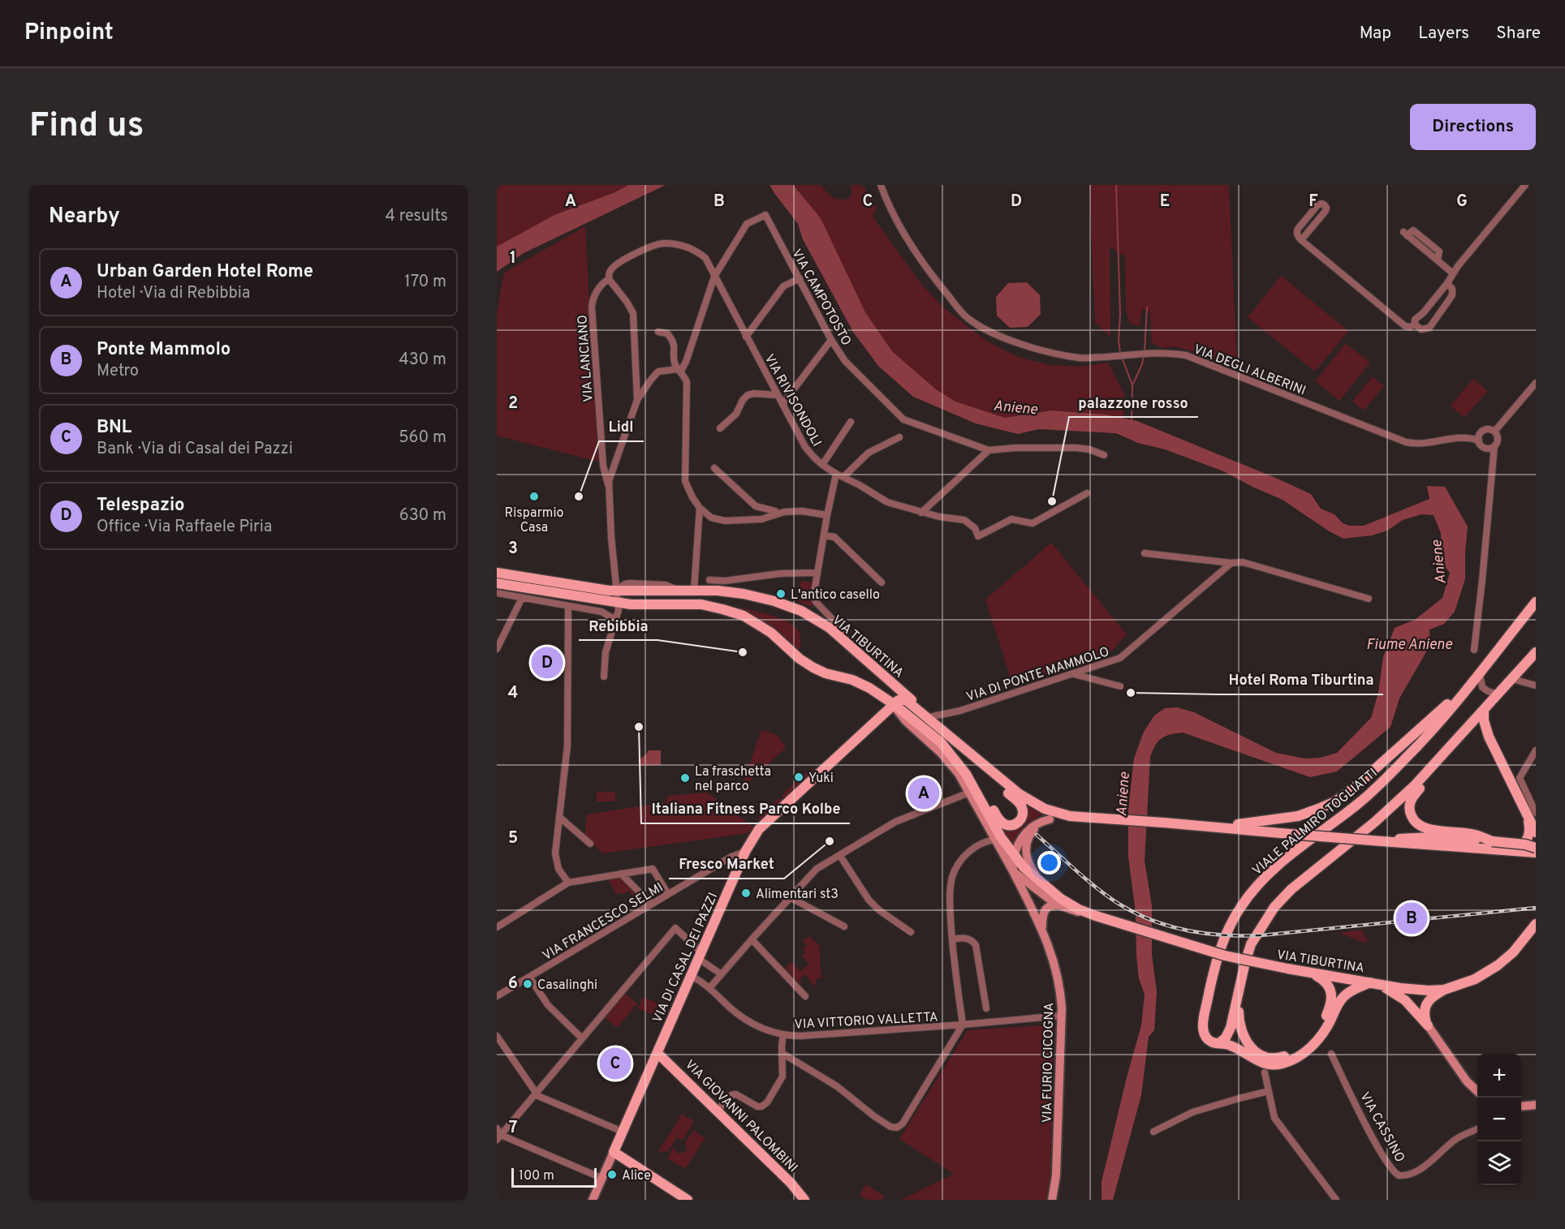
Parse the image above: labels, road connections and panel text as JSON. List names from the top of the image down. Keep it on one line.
{"streets":{"main road":["VIA TIBURTINA","VIALE PALMIRO TOGLIATTI","VIA DI CASAL DEI PAZZI","VIA GIOVANNI PALOMBINI"],"street":["VIA CAMPOTOSTO","VIA LANCIANO","VIA DEGLI ALBERINI","VIA RIVISONDOLI","VIA DI PONTE MAMMOLO","VIA FRANCESCO SELMI","VIA VITTORIO VALLETTA","VIA FURIO CICOGNA","VIA CASSINO"]},"crossings":[["VIA CAMPOTOSTO","VIA RIVISONDOLI"],["VIA LANCIANO","VIA RIVISONDOLI"],["VIA LANCIANO","VIA TIBURTINA"],["VIA TIBURTINA","VIA DI PONTE MAMMOLO"],["VIA TIBURTINA","VIA DI CASAL DEI PAZZI"],["VIA TIBURTINA","VIA FURIO CICOGNA"],["VIA FRANCESCO SELMI","VIA DI CASAL DEI PAZZI"],["VIA DI CASAL DEI PAZZI","VIA VITTORIO VALLETTA"],["VIA DI CASAL DEI PAZZI","VIA GIOVANNI PALOMBINI"],["VIA VITTORIO VALLETTA","VIA FURIO CICOGNA"]],"water":["Aniene","Fiume Aniene"],"places":["Risparmio Casa","Lidl","palazzone rosso","L'antico casello","Rebibbia","Hotel Roma Tiburtina","Italiana Fitness Parco Kolbe","Yuki","La fraschetta nel parco","Fresco Market","Alimentari st3","Casalinghi","Alice"],"scale_bar":"100 m","page":{"header":"Pinpoint","nav":["Map","Layers","Share"],"buttons":"Directions","title":"Find us","heading":["Nearby","4 results"],"list":[{"mark":"A","name":"Urban Garden Hotel Rome","note":"Hotel · Via di Rebibbia","value":"170 m"},{"mark":"B","name":"Ponte Mammolo","note":"Metro","value":"430 m"},{"mark":"C","name":"BNL","note":"Bank · Via di Casal dei Pazzi","value":"560 m"},{"mark":"D","name":"Telespazio","note":"Office · Via Raffaele Piria","value":"630 m"}],"pins":["D","A","B","C"],"map_buttons":["+","−"],"scale":"100 m"},"grid":{"columns":["A","B","C","D","E","F","G"],"rows":["1","2","3","4","5","6","7"]}}
